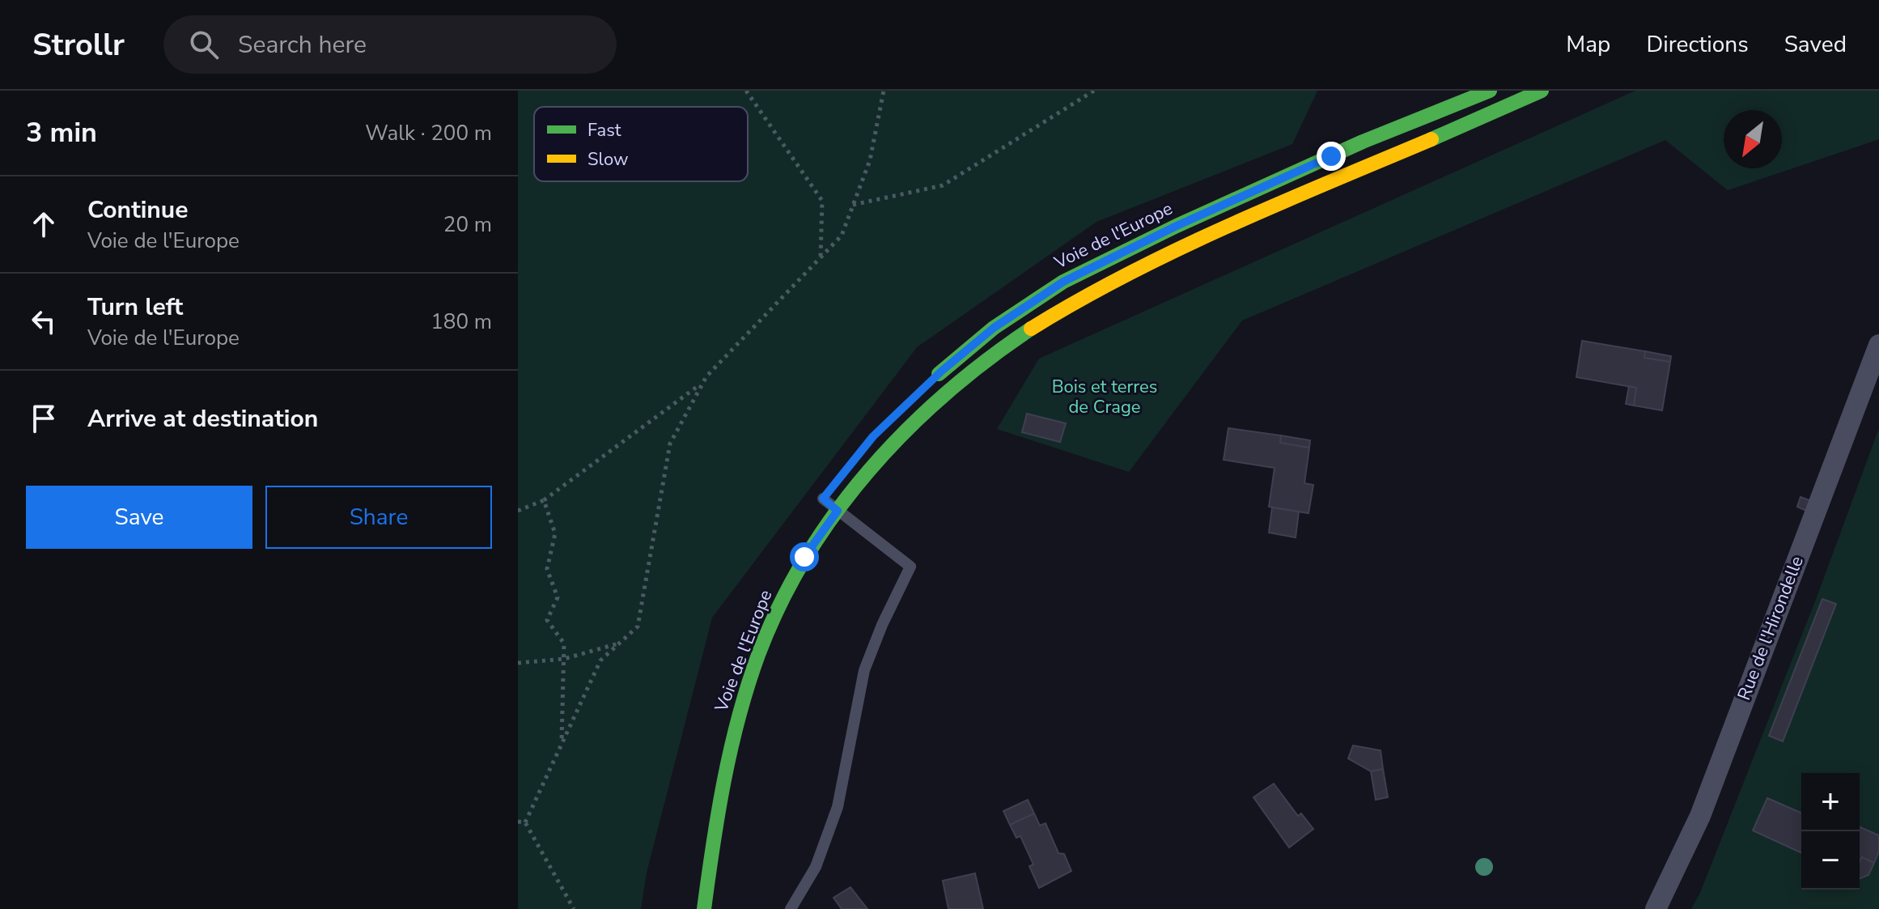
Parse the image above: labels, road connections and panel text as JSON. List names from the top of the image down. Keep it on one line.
{"streets":{"main road":["Voie de l'Europe"],"street":["Rue de l'Hirondelle"]},"parks":["Bois et terres de Crage"],"legend":["Fast","Slow"],"north":"bottom left","page":{"header":"Strollr","search":"Search here","nav":["Map","Directions","Saved"],"heading":["3 min","Walk · 200 m"],"list":[["Continue","Voie de l'Europe","20 m"],["Turn left","Voie de l'Europe","180 m"],"Arrive at destination"],"buttons":["Save","Share"],"map_buttons":["+","−"]}}
